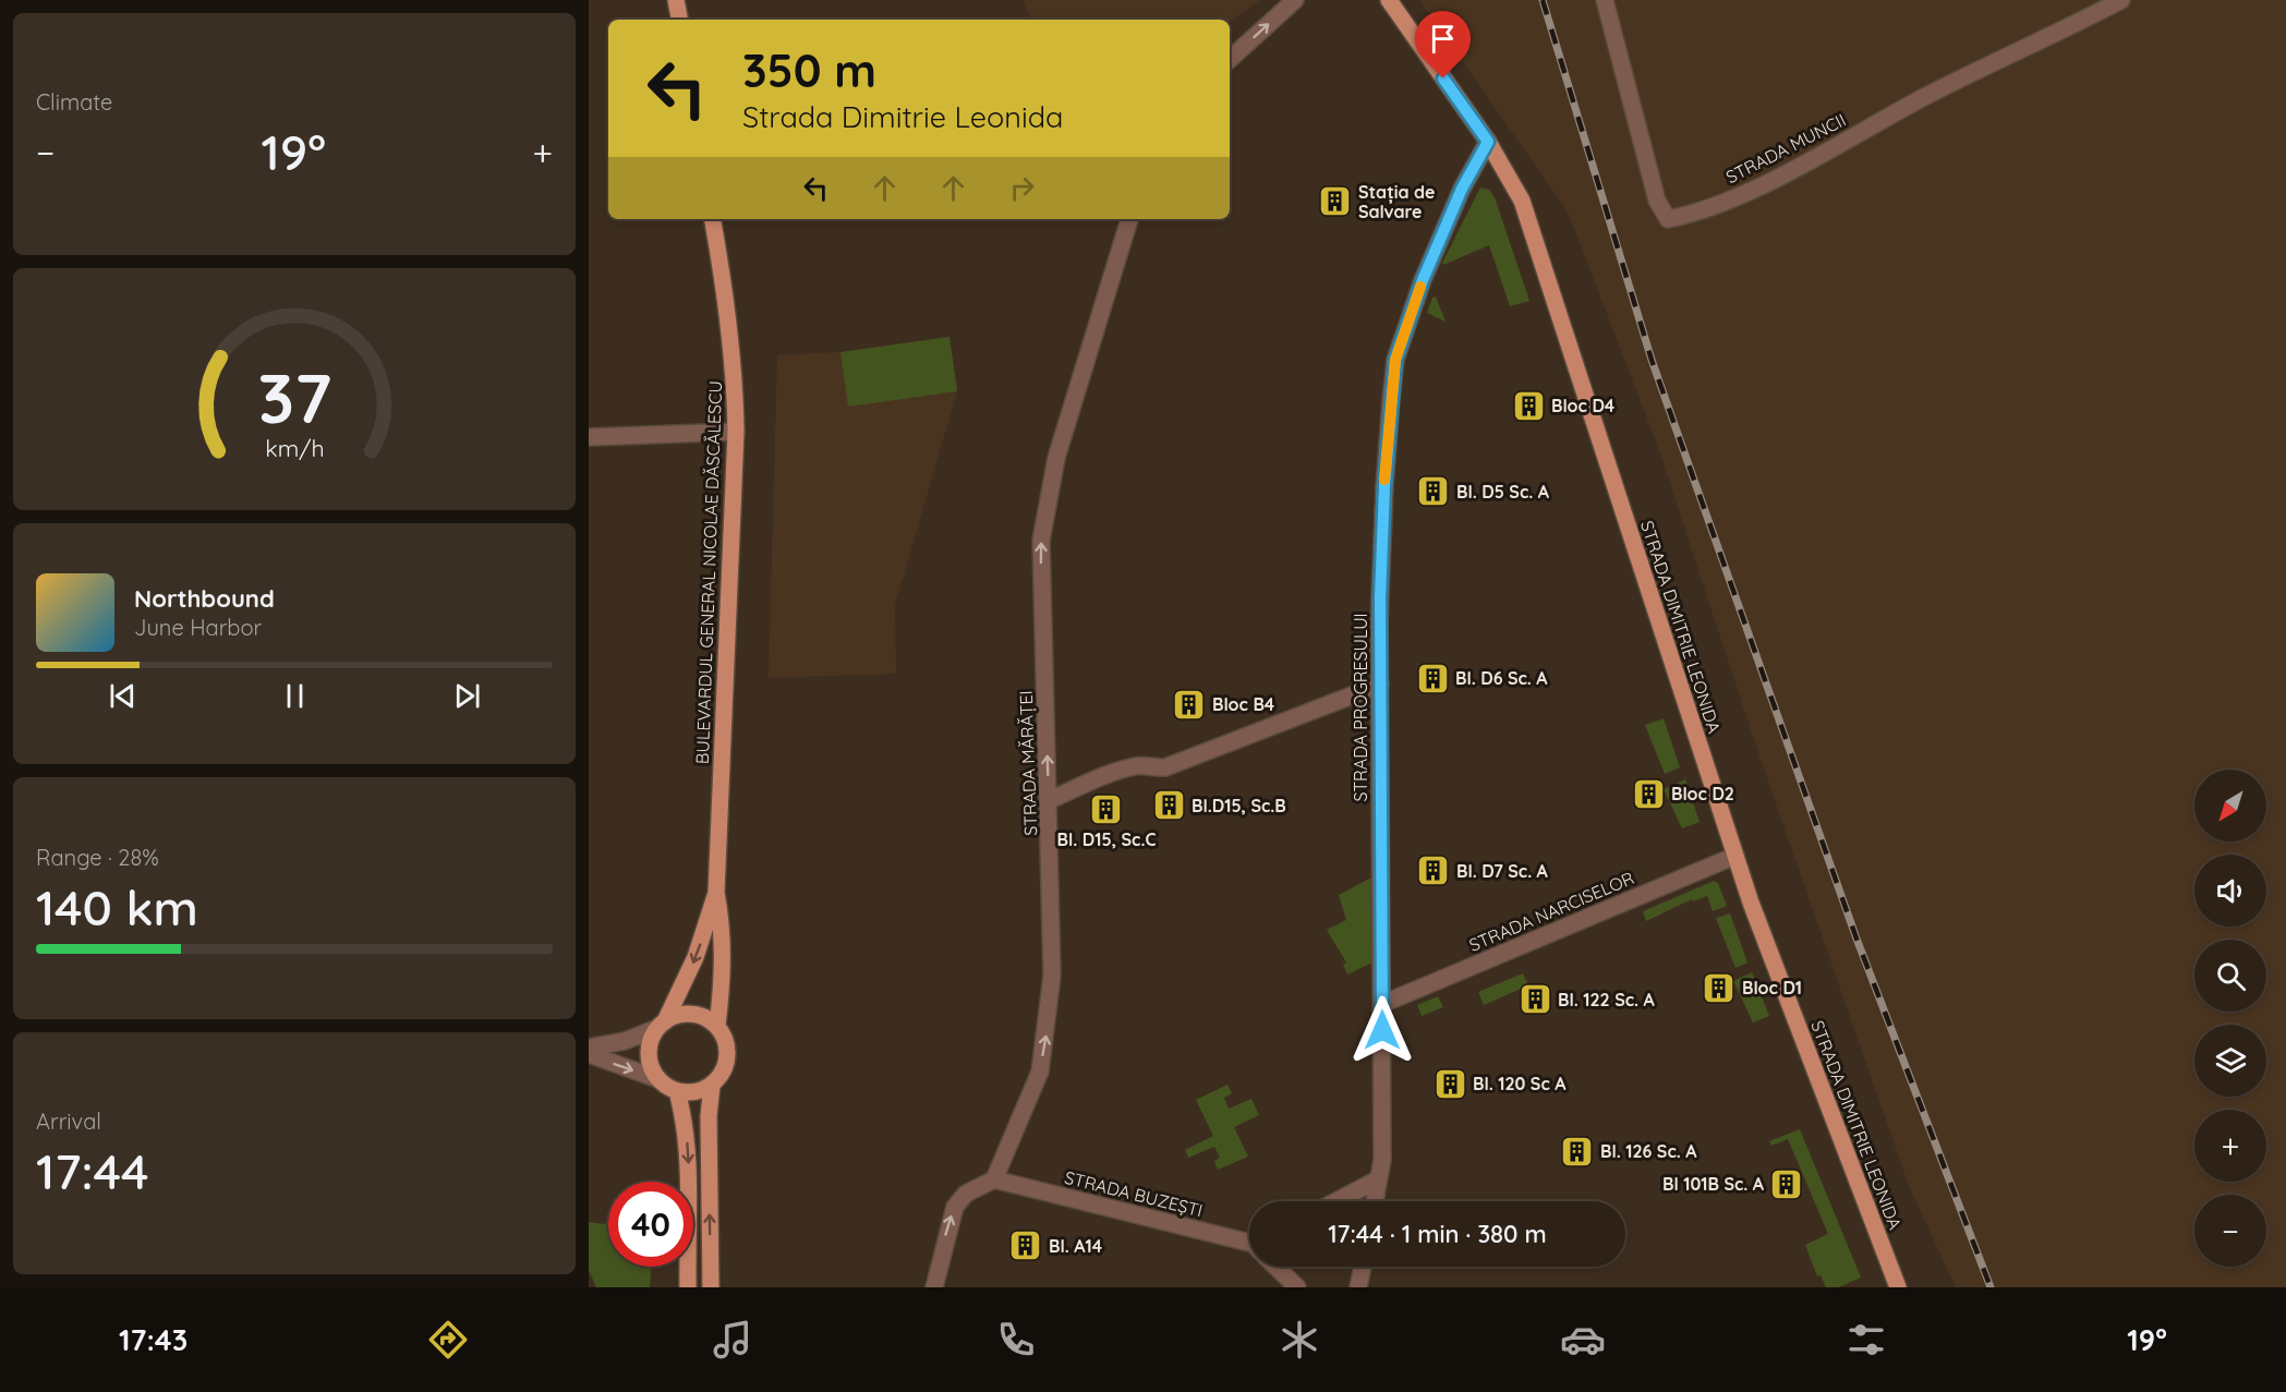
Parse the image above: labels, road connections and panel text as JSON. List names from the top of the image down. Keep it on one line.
{"streets":{"main road":["BULEVARDUL GENERAL NICOLAE DĂSCĂLESCU","STRADA DIMITRIE LEONIDA"],"street":["STRADA MUNCII","STRADA PROGRESULUI","STRADA MĂRĂȚEI","STRADA NARCISELOR","STRADA BUZEȘTI"]},"crossings":[["STRADA DIMITRIE LEONIDA","STRADA PROGRESULUI"],["STRADA DIMITRIE LEONIDA","STRADA NARCISELOR"],["STRADA PROGRESULUI","STRADA NARCISELOR"],["STRADA MĂRĂȚEI","STRADA BUZEȘTI"]],"one_way":["STRADA MĂRĂȚEI"],"places":{"building":["Stația de Salvare","Bloc D4","Bl. D5 Sc. A","Bl. D6 Sc. A","Bloc B4","Bloc D2","Bl.D15, Sc.B","Bl. D15, Sc.C","Bl. D7 Sc. A","Bloc D1","Bl. 122 Sc. A","Bl. 120 Sc A","Bl. 126 Sc. A","Bl 101B Sc. A","Bl. A14"]},"north":"bottom left","page":{"tile":["Climate",["Range · 28%","140 km"],["Arrival","17:44"]],"turn":["350 m","Strada Dimitrie Leonida"],"heat":["−","19°","+"],"song":["Northbound","June Harbor"],"map_buttons":["+","−"],"limit":"40","trip":"17:44 · 1 min · 380 m","tabs":["17:43","19°"],"gauge":["37","km/h"]}}
